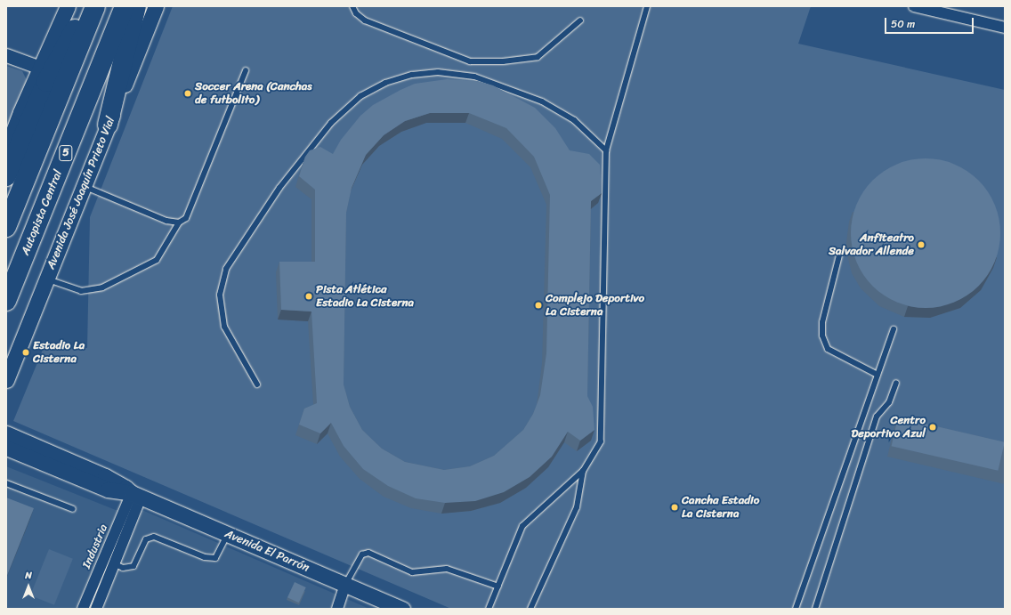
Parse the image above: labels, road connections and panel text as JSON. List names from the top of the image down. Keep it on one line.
{"streets":{"highway":["5","Autopista Central"],"main road":["Avenida José Joaquín Prieto Vial","Avenida El Parrón"],"street":["Industria"]},"crossings":[["Industria","Avenida El Parrón"]],"places":["Soccer Arena (Canchas de futbolito)","Anfiteatro Salvador Allende","Pista Atlética Estadio La Cisterna","Complejo Deportivo La Cisterna","Estadio La Cisterna","Centro Deportivo Azul","Cancha Estadio La Cisterna"],"scale_bar":"50 m","north":"top"}
